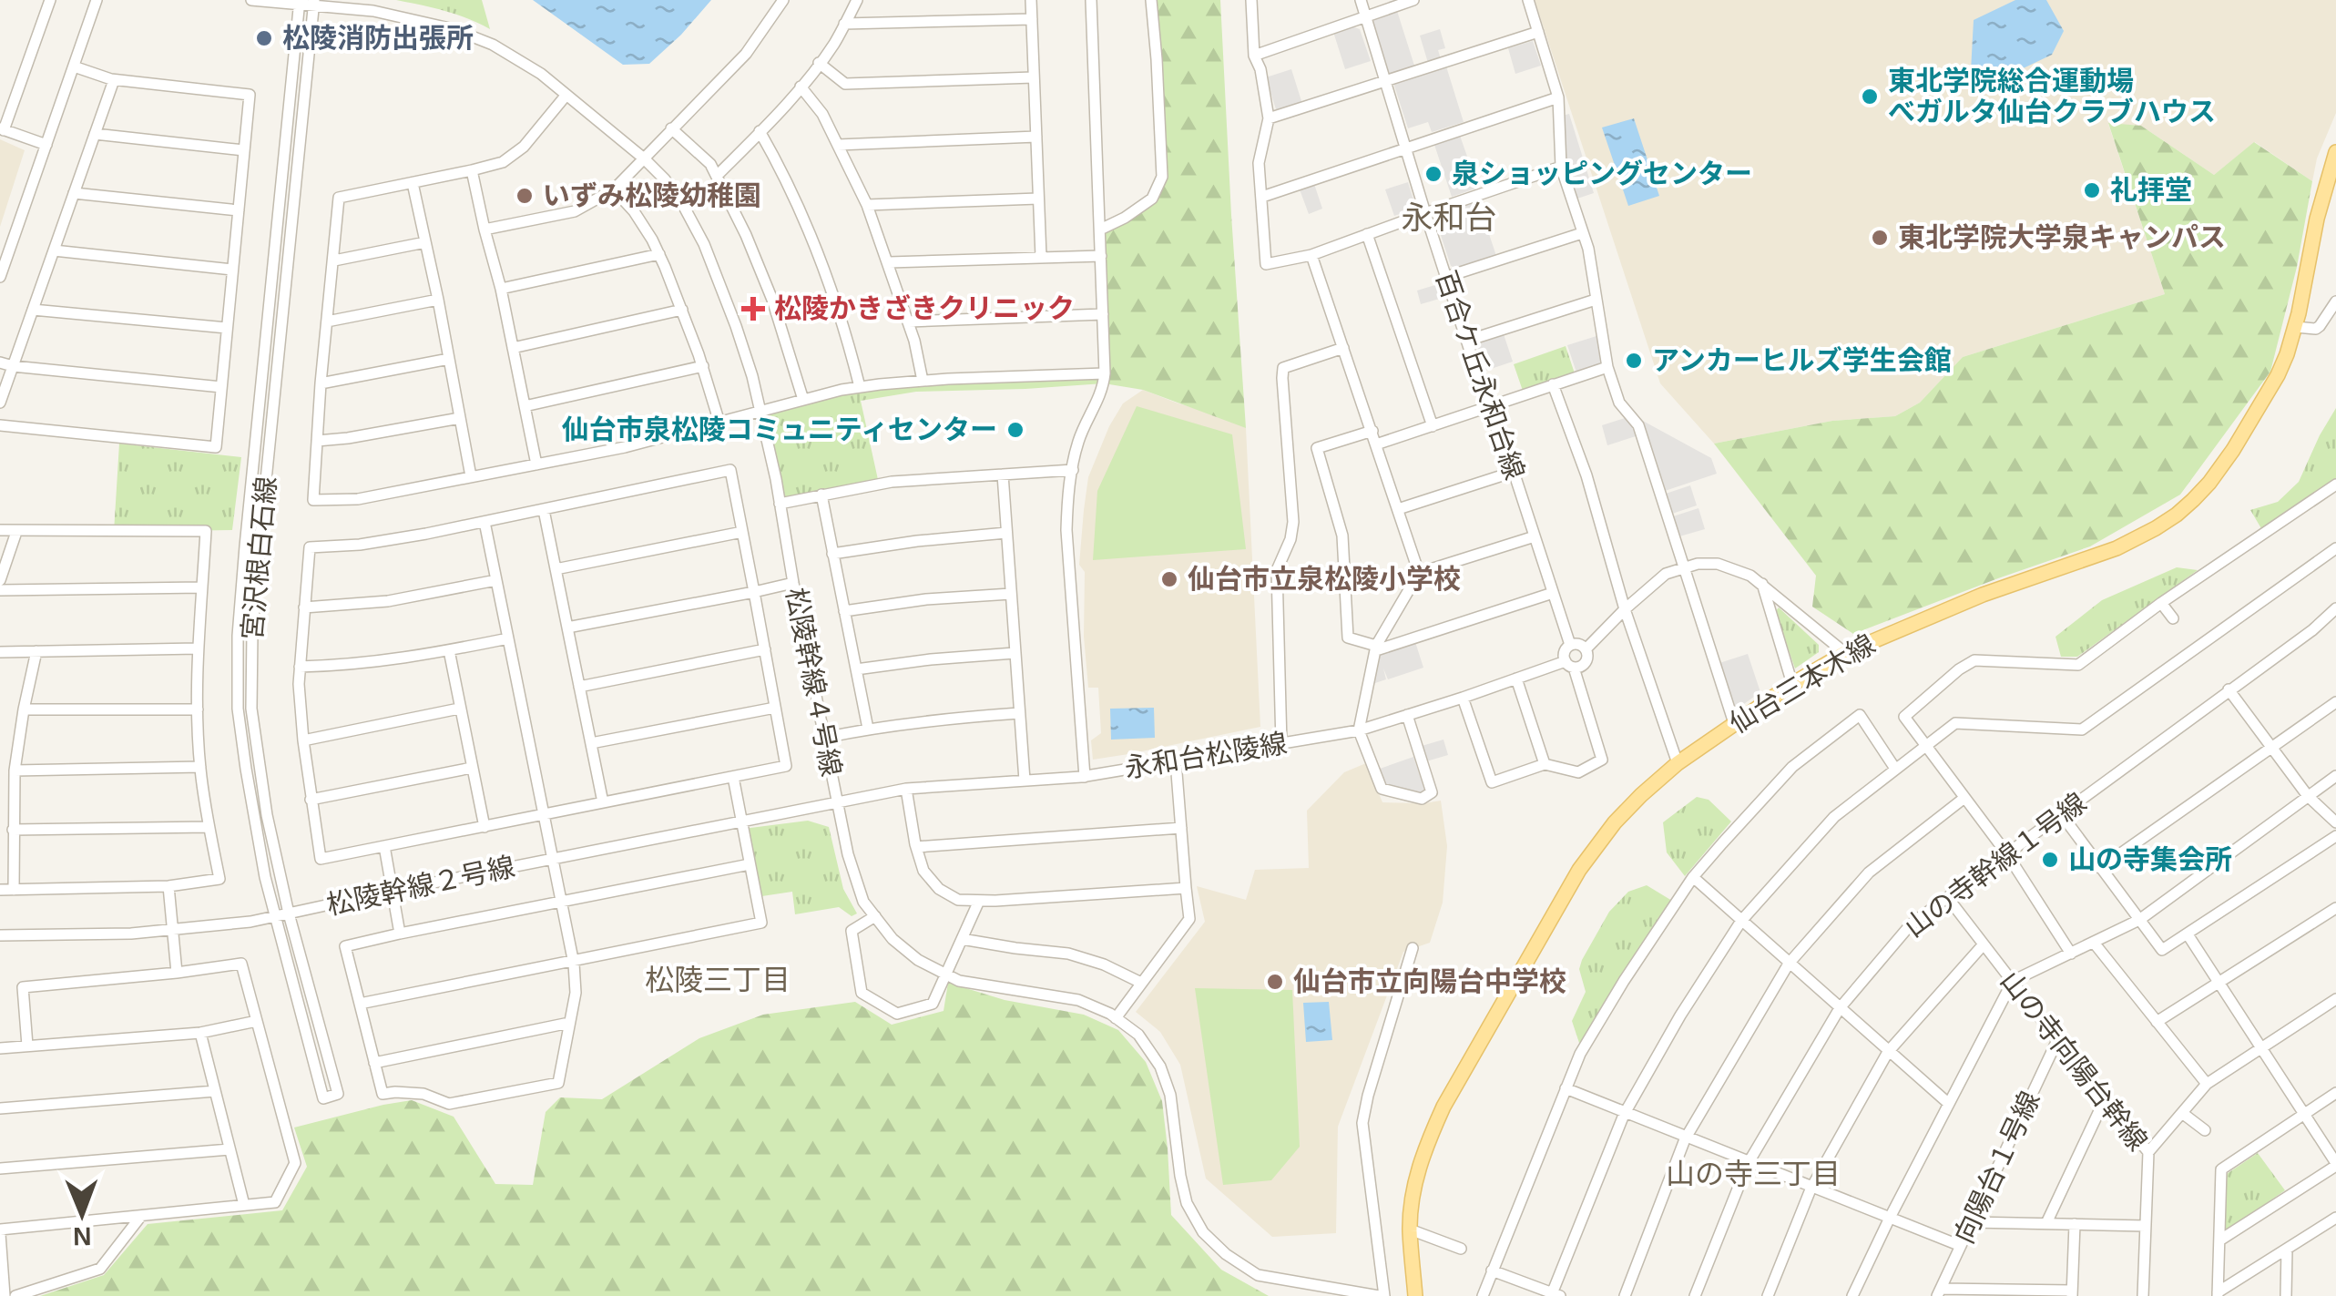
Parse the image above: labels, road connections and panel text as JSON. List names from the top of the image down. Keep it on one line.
{"streets":{"main road":["仙台三本木線"],"street":["百合ケ丘永和台線","宮沢根白石線","松陵幹線４号線","永和台松陵線","山の寺幹線１号線","松陵幹線２号線","山の寺向陽台幹線","向陽台１号線"]},"crossings":[["百合ケ丘永和台線","永和台松陵線"],["宮沢根白石線","松陵幹線４号線"],["宮沢根白石線","松陵幹線２号線"],["松陵幹線４号線","永和台松陵線"],["松陵幹線４号線","松陵幹線２号線"],["永和台松陵線","松陵幹線２号線"],["山の寺幹線１号線","山の寺向陽台幹線"],["山の寺向陽台幹線","向陽台１号線"]],"districts":["永和台","松陵三丁目","山の寺三丁目"],"places":{"other":["松陵消防出張所","東北学院総合運動場 べガルタ仙台クラブハウス","泉ショッピングセンター","礼拝堂","いずみ松陵幼稚園","東北学院大学泉キャンパス","アンカーヒルズ学生会館","仙台市泉松陵コミュニティセンター","仙台市立泉松陵小学校","山の寺集会所","仙台市立向陽台中学校"],"health":["松陵かきざきクリニック"]},"north":"bottom"}
